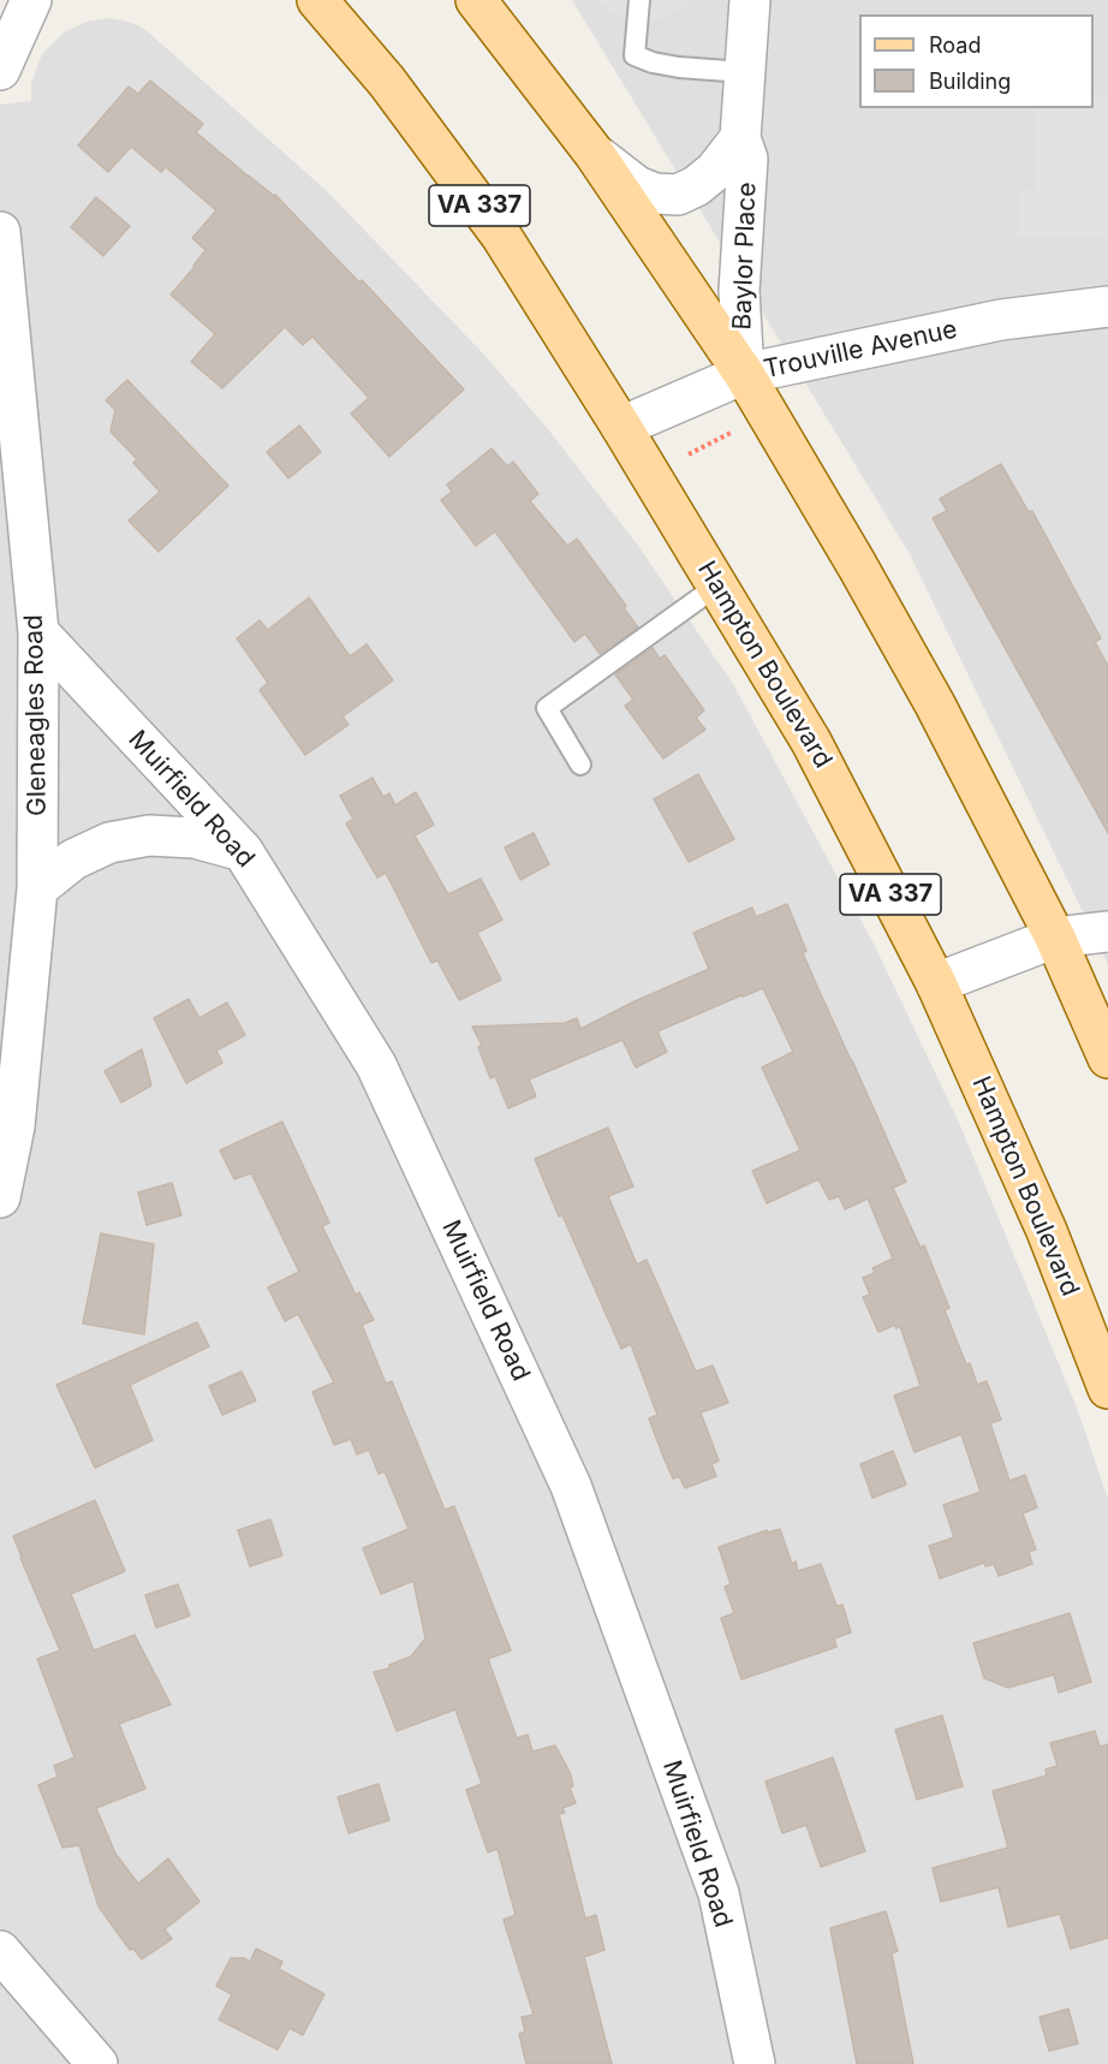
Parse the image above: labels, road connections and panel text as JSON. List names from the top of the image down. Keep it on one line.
{"streets":{"main road":["VA 337","Hampton Boulevard"],"street":["Baylor Place","Trouville Avenue","Gleneagles Road","Muirfield Road"]},"crossings":[["Baylor Place","Trouville Avenue"],["Trouville Avenue","Hampton Boulevard"],["Gleneagles Road","Muirfield Road"]],"legend":["Road","Building"]}
